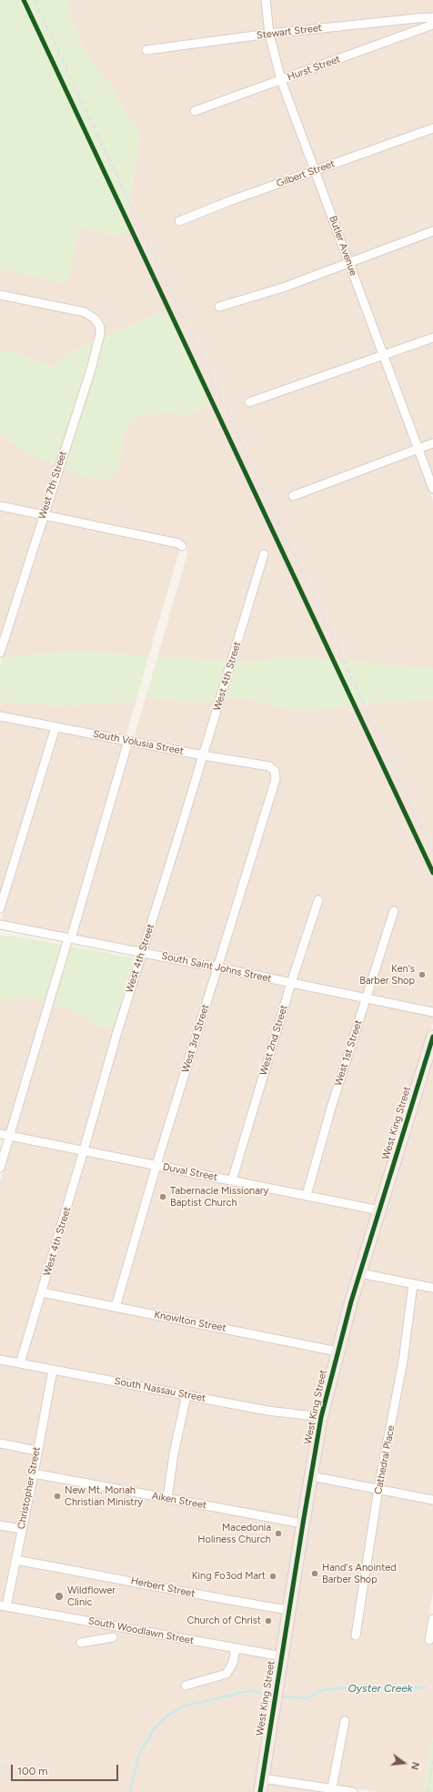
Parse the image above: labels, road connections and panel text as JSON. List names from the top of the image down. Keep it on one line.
{"streets":{"main road":["West King Street"],"street":["Stewart Street","Hurst Street","Gilbert Street","Butler Avenue","West 7th Street","West 4th Street","South Volusia Street","South Saint Johns Street","West 3rd Street","West 2nd Street","West 1st Street","Duval Street","Knowlton Street","South Nassau Street","Cathedral Place","Christopher Street","Aiken Street","Herbert Street","South Woodlawn Street"]},"crossings":[["Stewart Street","Butler Avenue"],["Hurst Street","Butler Avenue"],["Gilbert Street","Butler Avenue"],["West 4th Street","South Volusia Street"],["West 4th Street","South Saint Johns Street"],["West 4th Street","Duval Street"],["West 4th Street","Knowlton Street"],["West 4th Street","South Nassau Street"],["South Volusia Street","West 3rd Street"],["South Saint Johns Street","West 3rd Street"],["South Saint Johns Street","West 2nd Street"],["South Saint Johns Street","West 1st Street"],["West 3rd Street","Duval Street"],["West 3rd Street","Knowlton Street"],["West 2nd Street","Duval Street"],["West 1st Street","Duval Street"],["West King Street","Duval Street"],["West King Street","Knowlton Street"],["West King Street","South Nassau Street"],["West King Street","Aiken Street"],["West King Street","Herbert Street"],["West King Street","South Woodlawn Street"],["South Nassau Street","Christopher Street"],["Christopher Street","Aiken Street"],["Christopher Street","Herbert Street"],["Christopher Street","South Woodlawn Street"]],"water":["Oyster Creek"],"places":["Ken's Barber Shop","Tabernacle Missionary Baptist Church","New Mt. Moriah Christian Ministry","Macedonia Holiness Church","Hand's Anointed Barber Shop","King Fo3od Mart","Wildflower Clinic","Church of Christ"],"scale_bar":"100 m","north":"right"}
